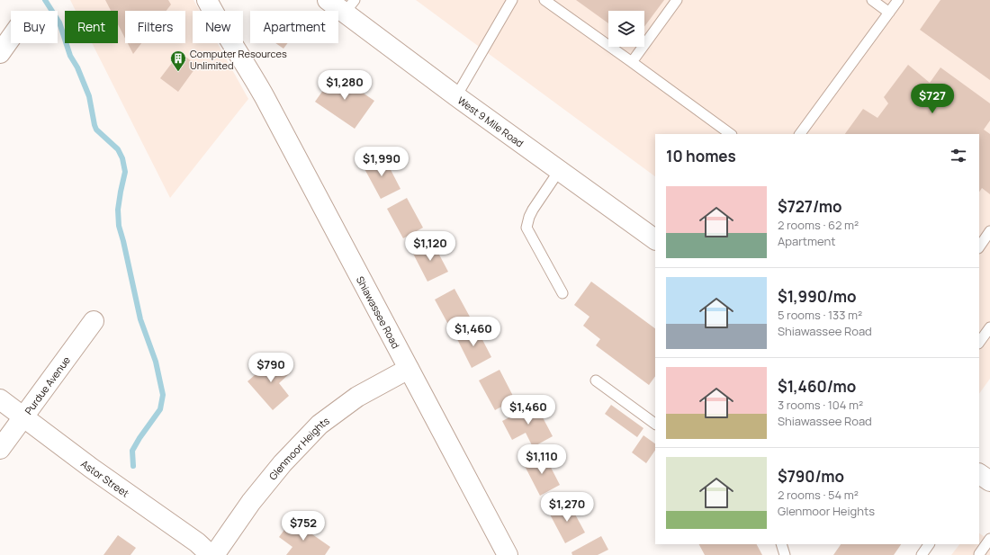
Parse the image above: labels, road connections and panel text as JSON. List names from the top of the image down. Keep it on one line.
{"streets":{"street":["West 9 Mile Road","Shiawassee Road","Purdue Avenue","Glenmoor Heights","Astor Street"]},"crossings":[["Shiawassee Road","Glenmoor Heights"],["Purdue Avenue","Astor Street"]],"places":{"building":["Computer Resources Unlimited"]},"page":{"chip":["Buy","Rent","Filters","New","Apartment"],"price":["$1,280","$727","$1,990","$1,120","$1,460","$790","$1,460","$1,110","$1,270","$752"],"heading":"10 homes","list":[{"name":"$727/mo","note":"2 rooms · 62 m² · Apartment"},{"name":"$1,990/mo","note":"5 rooms · 133 m² · Shiawassee Road"},{"name":"$1,460/mo","note":"3 rooms · 104 m² · Shiawassee Road"},{"name":"$790/mo","note":"2 rooms · 54 m² · Glenmoor Heights"}]}}
